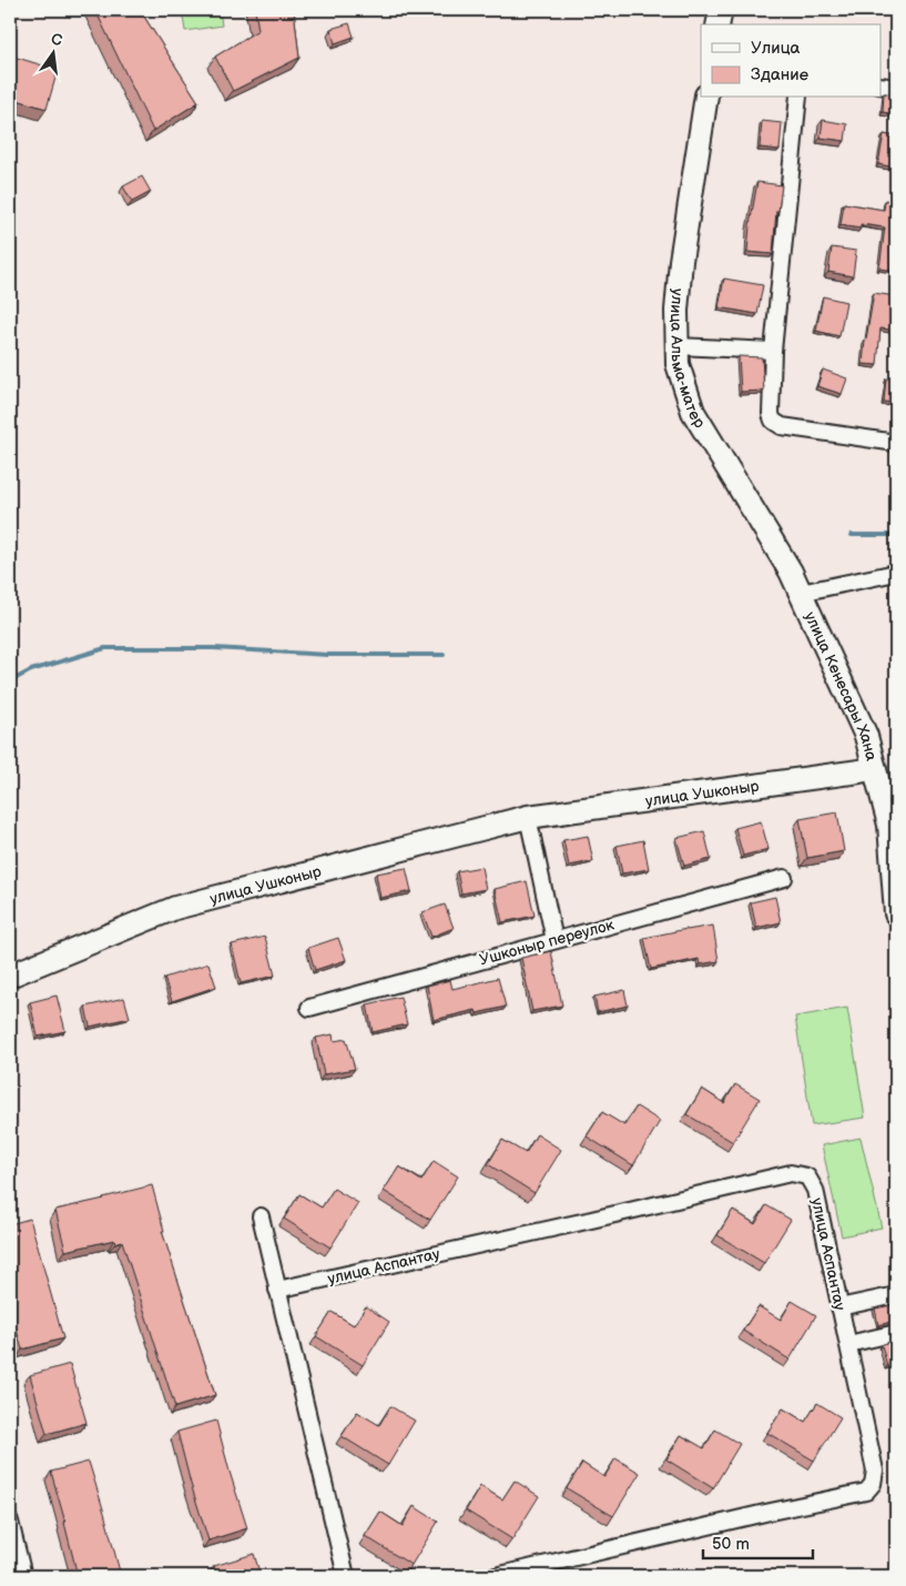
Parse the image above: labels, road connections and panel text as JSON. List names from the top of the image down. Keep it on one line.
{"streets":{"street":["улица Альма-матер","улица Кенесары Хана","улица Ушконыр","Ушконыр переулок","улица Аспантау"]},"crossings":[["улица Альма-матер","улица Кенесары Хана"],["улица Кенесары Хана","улица Ушконыр"]],"legend":["Улица","Здание"],"scale_bar":"50 m","north":"top"}
